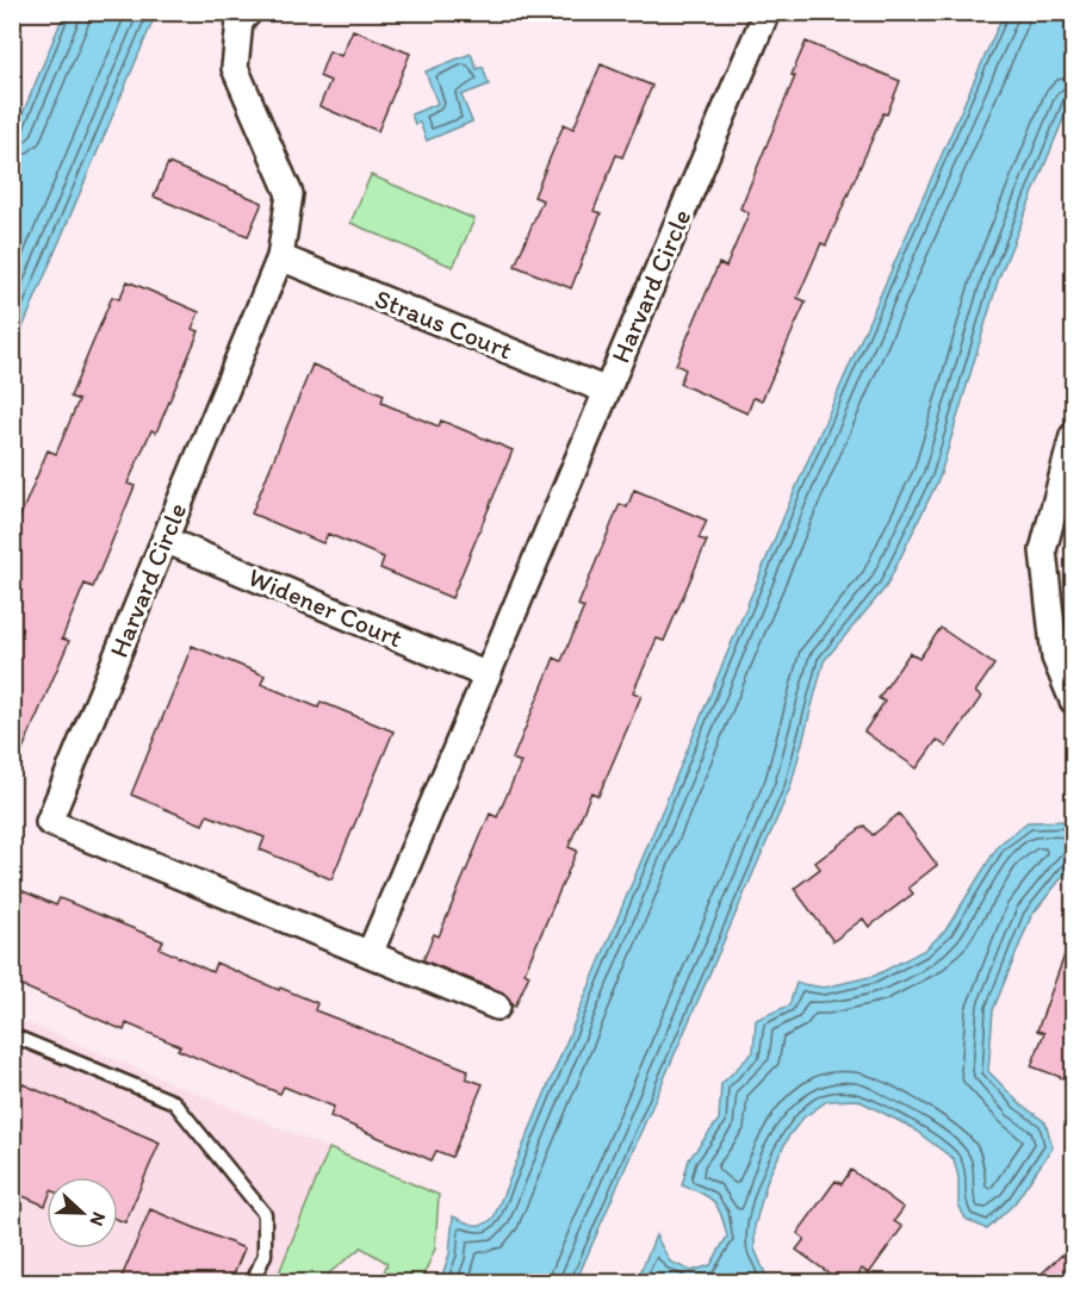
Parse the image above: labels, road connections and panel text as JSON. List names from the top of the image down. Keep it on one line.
{"streets":{"street":["Harvard Circle","Straus Court","Widener Court"]},"crossings":[["Harvard Circle","Straus Court"],["Harvard Circle","Widener Court"]],"north":"right"}
